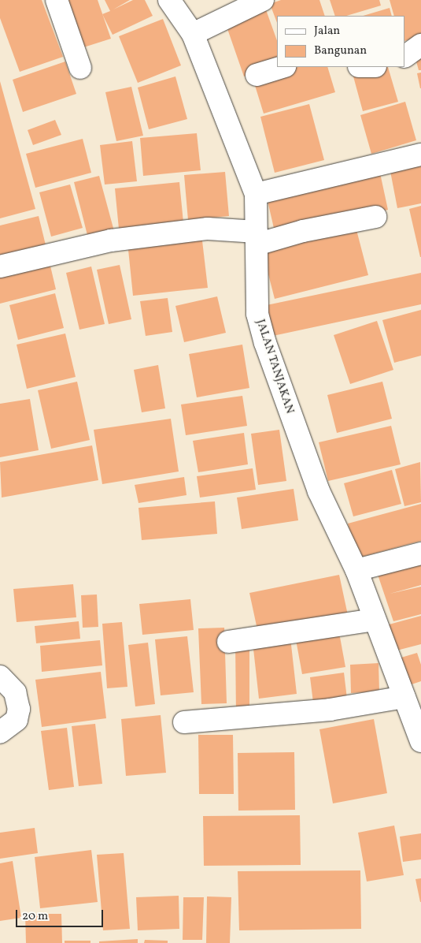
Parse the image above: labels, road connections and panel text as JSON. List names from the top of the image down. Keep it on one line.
{"streets":{"street":["JALAN TANJAKAN"]},"legend":["Jalan","Bangunan"],"scale_bar":"20 m"}
